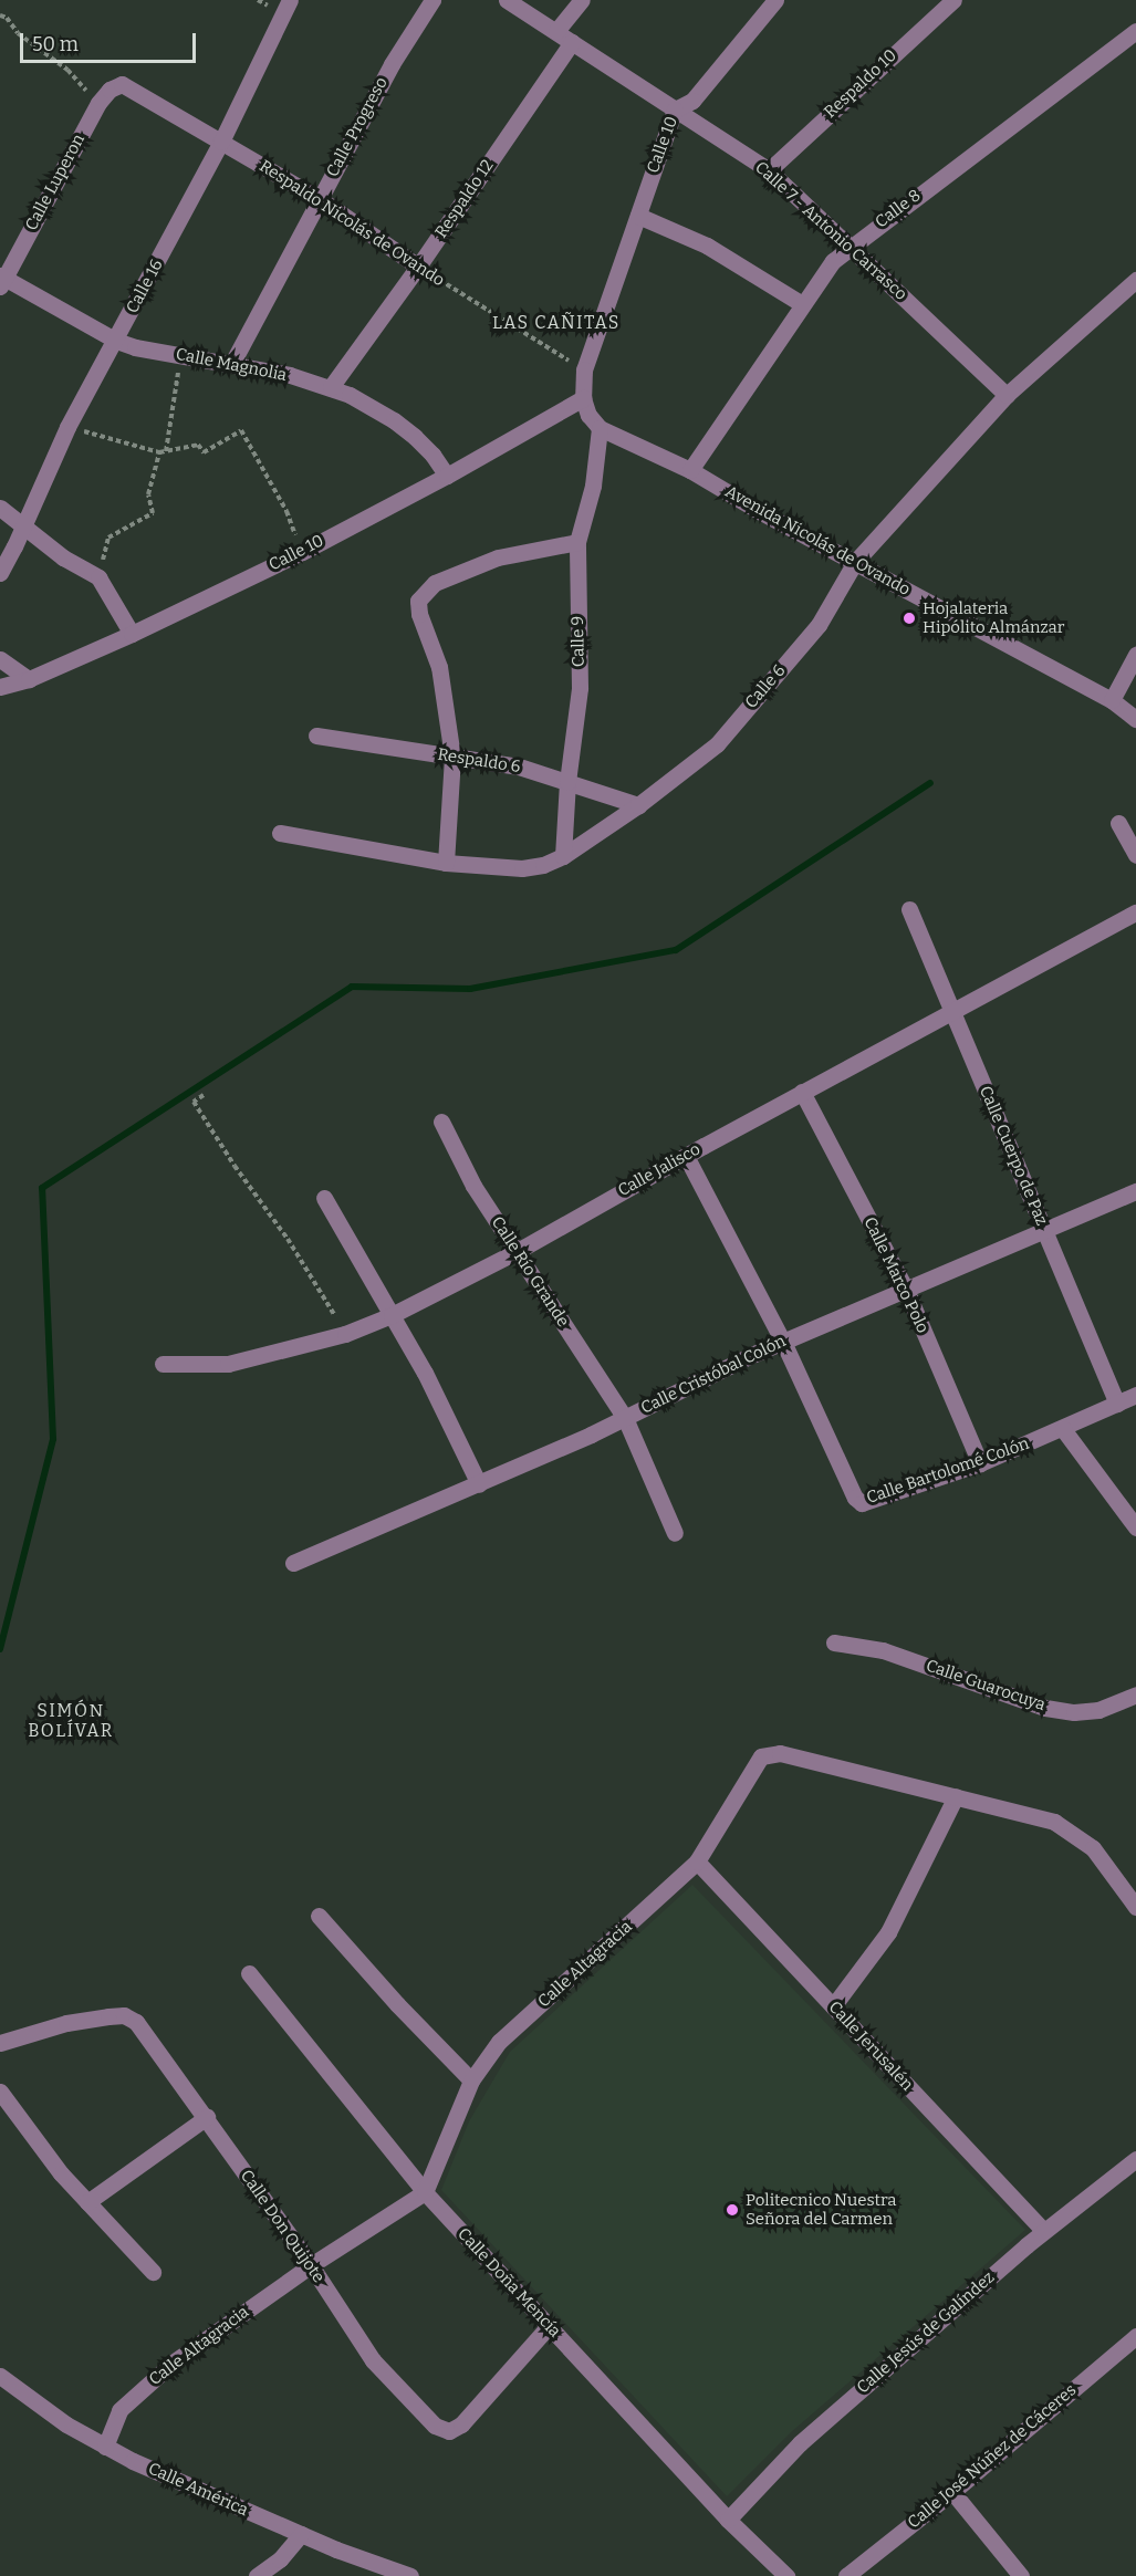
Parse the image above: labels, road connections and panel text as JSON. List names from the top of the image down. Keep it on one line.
{"streets":{"street":["Respaldo 10","Calle Progreso","Calle 10","Calle Luperon","Respaldo 12","Calle 8","Respaldo Nicolás de Ovando","Calle 7 - Antonio Carrasco","Calle 16","Calle Magnolia","Avenida Nicolás de Ovando","Calle 9","Calle 6","Respaldo 6","Calle Cuerpo de Paz","Calle Jalisco","Calle Río Grande","Calle Marco Polo","Calle Cristóbal Colón","Calle Bartolomé Colón","Calle Guarocuya","Calle Altagracia","Calle Jerusalén","Calle Don Quijote","Calle Doña Mencía","Calle Jesús de Galíndez","Calle José Núñez de Cáceres","Calle América"]},"crossings":[["Respaldo 10","Calle 7 - Antonio Carrasco"],["Calle Progreso","Respaldo Nicolás de Ovando"],["Calle Progreso","Calle Magnolia"],["Calle 10","Respaldo Nicolás de Ovando"],["Calle 10","Calle 7 - Antonio Carrasco"],["Calle 10","Calle Magnolia"],["Calle Luperon","Respaldo Nicolás de Ovando"],["Calle Luperon","Calle Magnolia"],["Respaldo 12","Respaldo Nicolás de Ovando"],["Respaldo 12","Calle 7 - Antonio Carrasco"],["Respaldo 12","Calle Magnolia"],["Calle 8","Calle 7 - Antonio Carrasco"],["Calle 8","Avenida Nicolás de Ovando"],["Respaldo Nicolás de Ovando","Calle 16"],["Calle 7 - Antonio Carrasco","Calle 6"],["Calle 16","Calle Magnolia"],["Avenida Nicolás de Ovando","Calle 9"],["Avenida Nicolás de Ovando","Calle 6"],["Calle 9","Calle 6"],["Calle 9","Respaldo 6"],["Calle 6","Respaldo 6"],["Calle Cuerpo de Paz","Calle Jalisco"],["Calle Cuerpo de Paz","Calle Cristóbal Colón"],["Calle Cuerpo de Paz","Calle Bartolomé Colón"],["Calle Jalisco","Calle Río Grande"],["Calle Jalisco","Calle Marco Polo"],["Calle Jalisco","Calle Bartolomé Colón"],["Calle Río Grande","Calle Cristóbal Colón"],["Calle Marco Polo","Calle Cristóbal Colón"],["Calle Marco Polo","Calle Bartolomé Colón"],["Calle Cristóbal Colón","Calle Bartolomé Colón"],["Calle Altagracia","Calle Jerusalén"],["Calle Altagracia","Calle Don Quijote"],["Calle Altagracia","Calle Doña Mencía"],["Calle Altagracia","Calle América"],["Calle Jerusalén","Calle Jesús de Galíndez"],["Calle Don Quijote","Calle Doña Mencía"],["Calle Doña Mencía","Calle Jesús de Galíndez"]],"districts":["LAS CAÑITAS","SIMÓN BOLÍVAR"],"places":["Hojalateria Hipólito Almánzar","Politecnico Nuestra Señora del Carmen"],"scale_bar":"50 m"}
